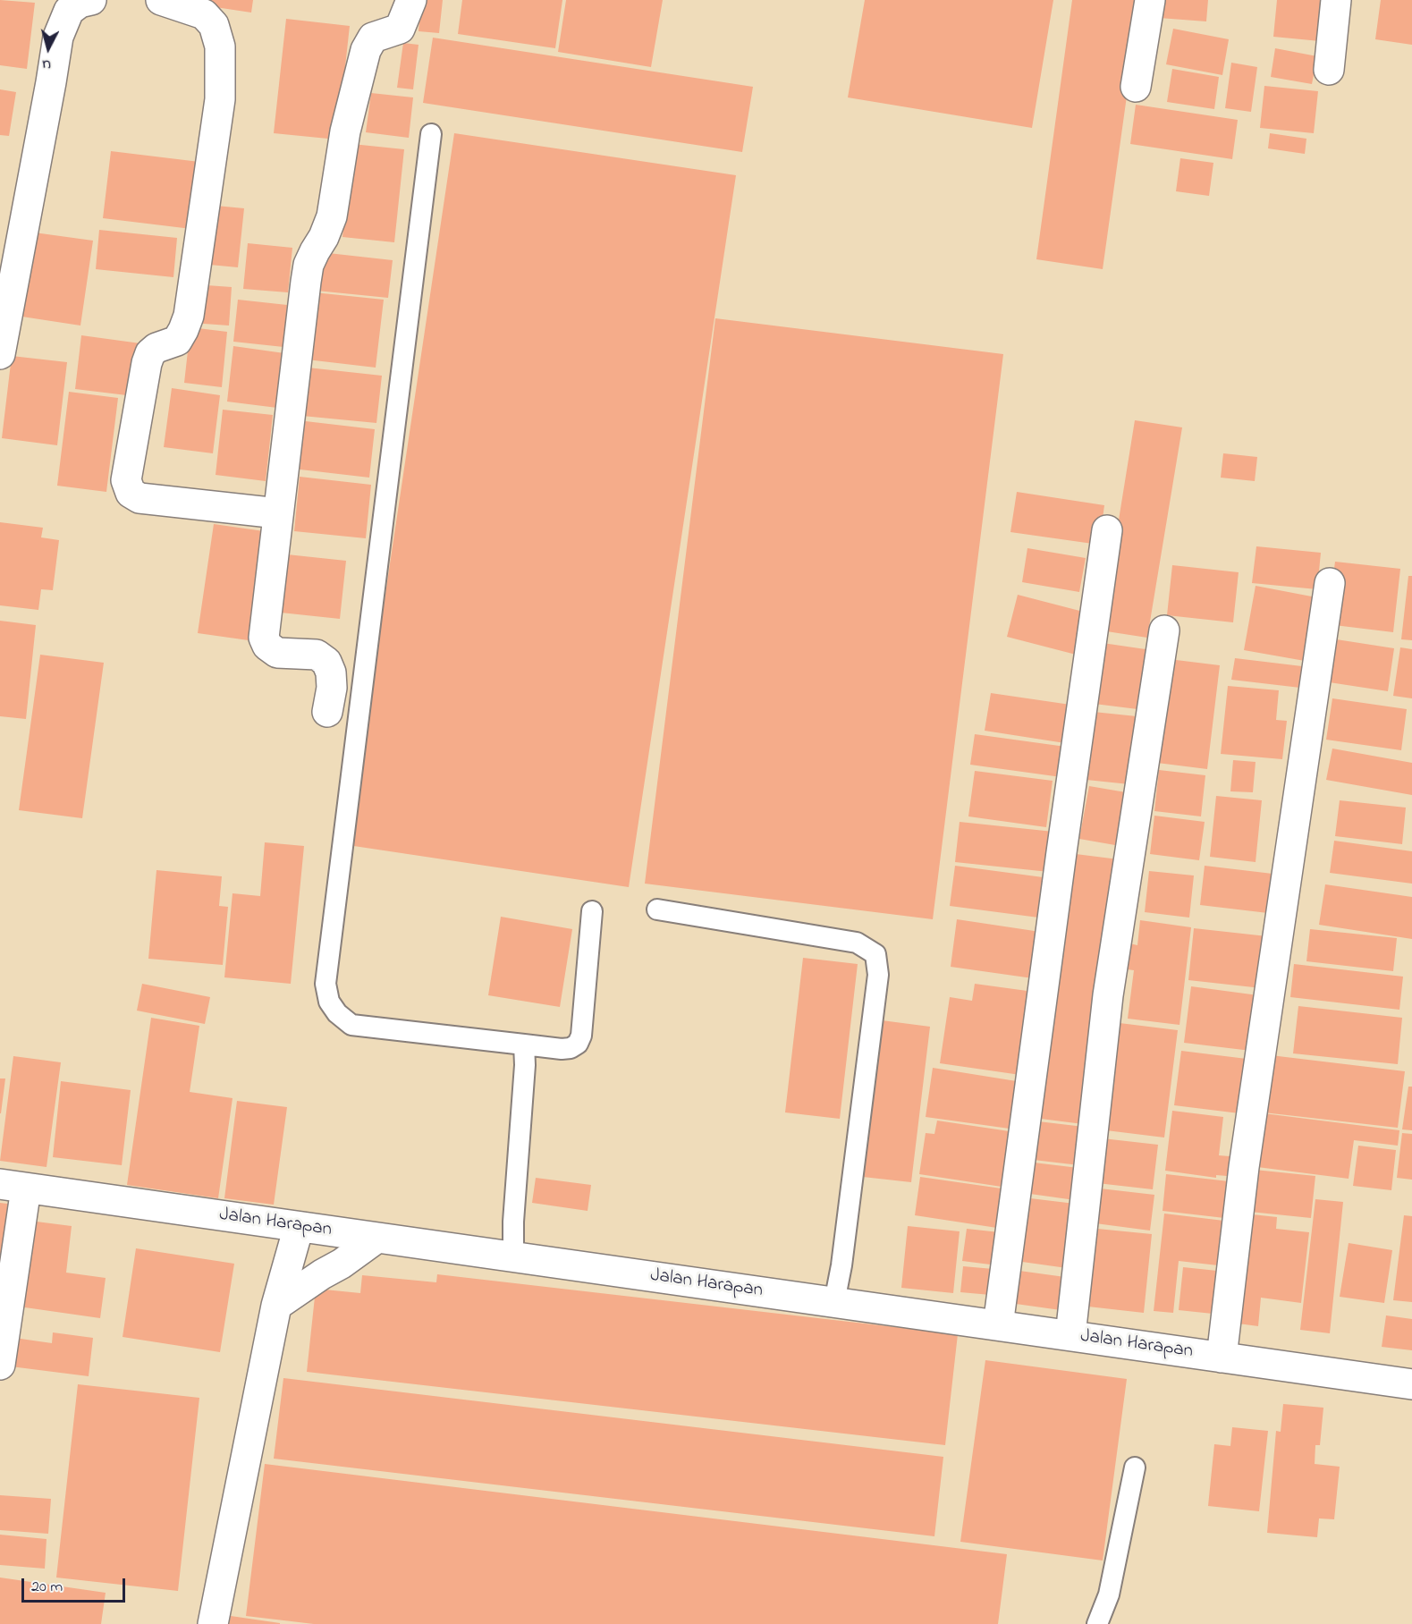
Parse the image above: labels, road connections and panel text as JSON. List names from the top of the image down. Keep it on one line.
{"streets":{"street":["Jalan Harapan"]},"scale_bar":"20 m","north":"bottom"}
